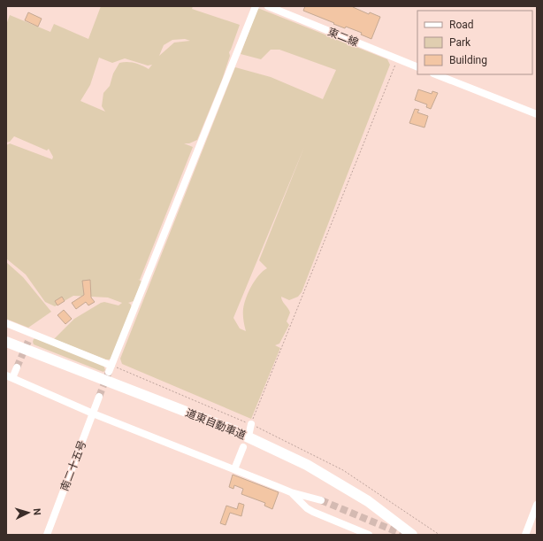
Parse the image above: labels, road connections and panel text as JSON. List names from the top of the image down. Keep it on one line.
{"streets":{"highway":["道東自動車道"],"street":["東二線","南二十五号"]},"legend":["Road","Park","Building"],"north":"right"}
